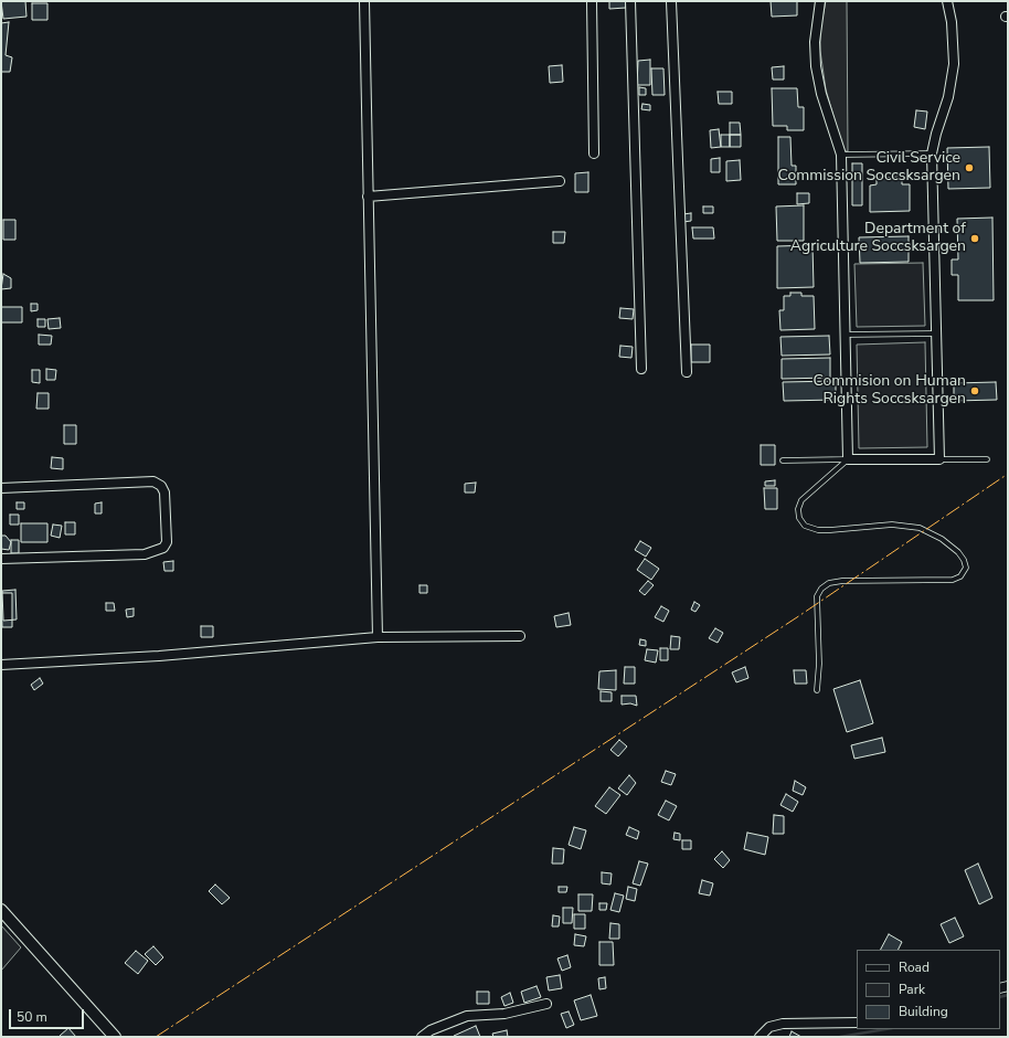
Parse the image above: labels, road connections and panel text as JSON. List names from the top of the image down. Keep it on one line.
{"places":["Civil Service Commission Soccsksargen","Department of Agriculture Soccsksargen","Commision on Human Rights Soccsksargen"],"legend":["Road","Park","Building"],"scale_bar":"50 m"}
